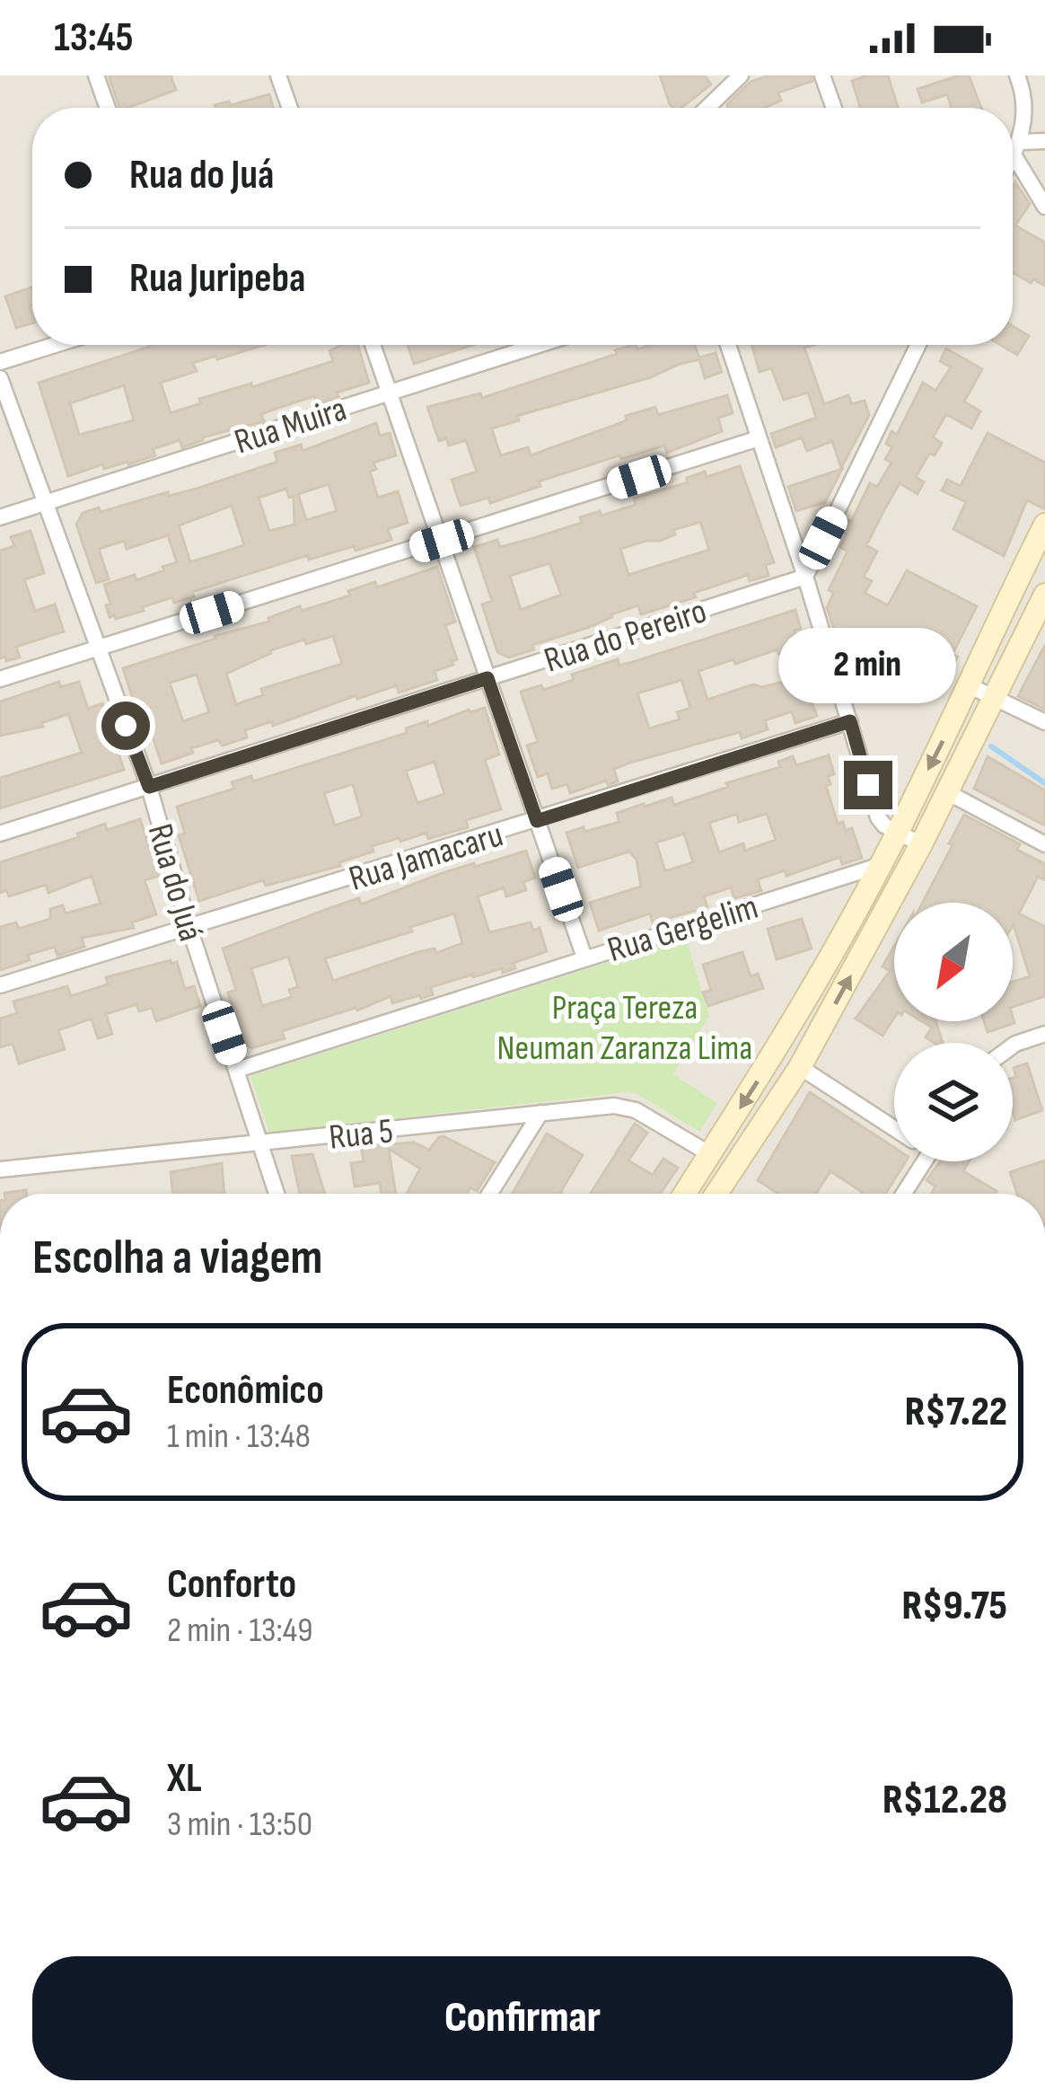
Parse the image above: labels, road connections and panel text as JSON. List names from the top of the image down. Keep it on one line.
{"streets":{"street":["Rua Muira","Rua do Pereiro","Rua Jamacaru","Rua do Juá","Rua Gergelim","Rua 5"]},"crossings":[["Rua Muira","Rua do Juá"],["Rua do Pereiro","Rua do Juá"],["Rua Jamacaru","Rua do Juá"],["Rua do Juá","Rua Gergelim"],["Rua do Juá","Rua 5"]],"parks":["Praça Tereza Neuman Zaranza Lima"],"north":"bottom left","page":{"status":"13:45","banner":["Rua do Juá","Rua Juripeba"],"bubble":"2 min","heading":"Escolha a viagem","list":[{"name":"Econômico","note":"1 min · 13:48","value":"R$7.22"},{"name":"Conforto","note":"2 min · 13:49","value":"R$9.75"},{"name":"XL","note":"3 min · 13:50","value":"R$12.28"}],"buttons":"Confirmar"}}
